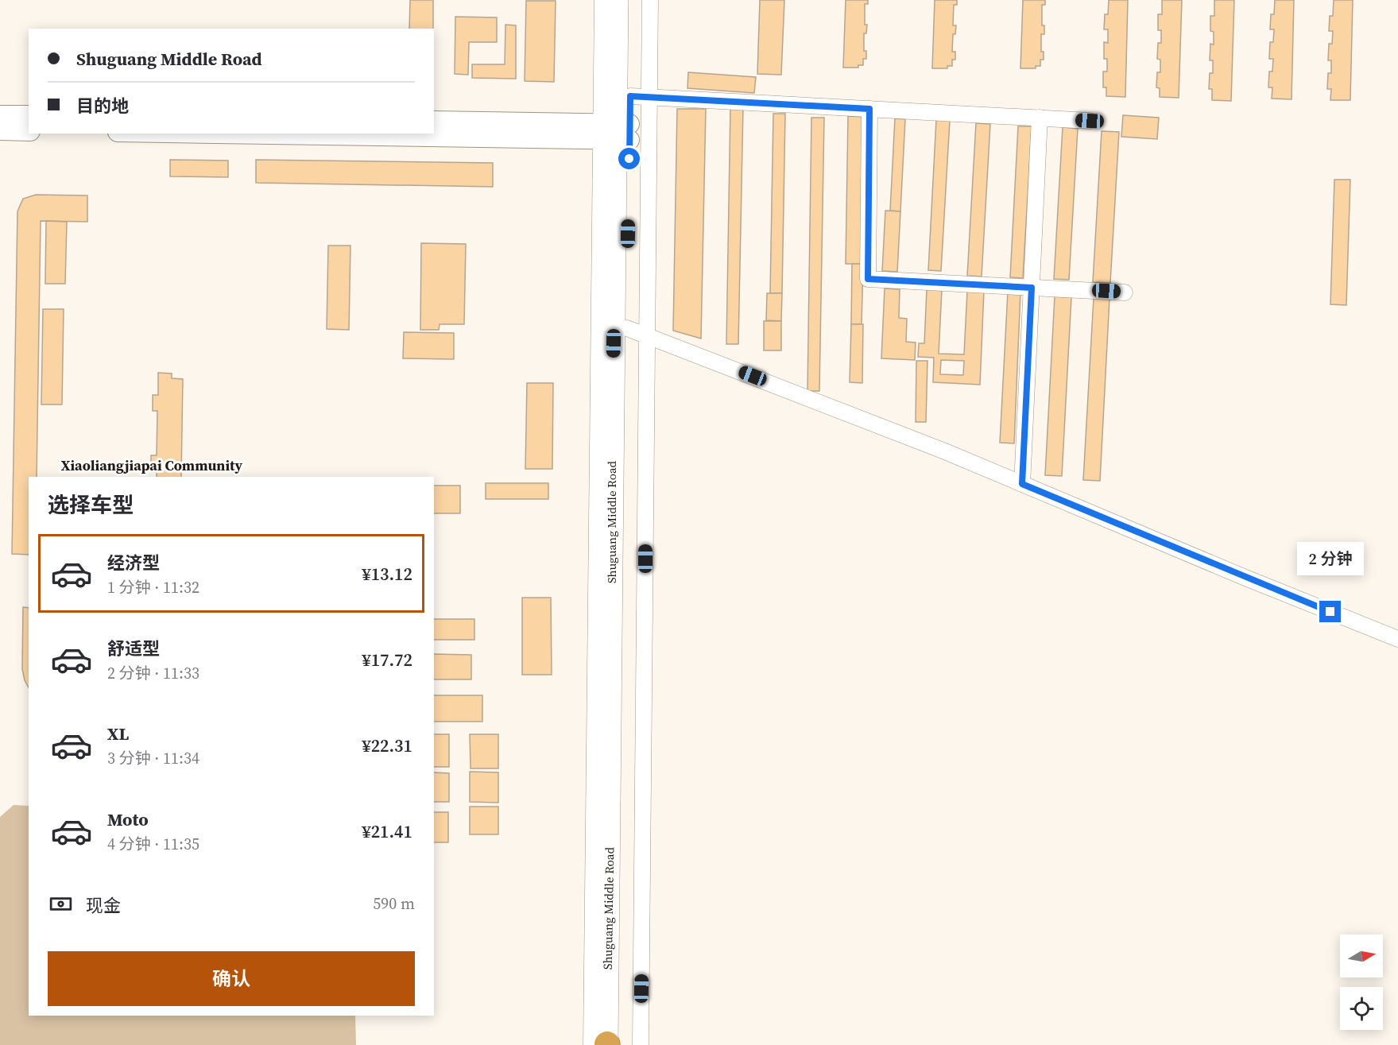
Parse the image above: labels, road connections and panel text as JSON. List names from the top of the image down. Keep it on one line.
{"streets":{"main road":["Shuguang Middle Road"]},"districts":["Xiaoliangjiapai Community"],"north":"right","page":{"banner":["Shuguang Middle Road","目的地"],"heading":"选择车型","list":[{"name":"经济型","note":"1 分钟 · 11:32","value":"¥13.12"},{"name":"舒适型","note":"2 分钟 · 11:33","value":"¥17.72"},{"name":"XL","note":"3 分钟 · 11:34","value":"¥22.31"},{"name":"Moto","note":"4 分钟 · 11:35","value":"¥21.41"}],"bubble":"2 分钟","pay":["现金","590 m"],"buttons":"确认"}}
